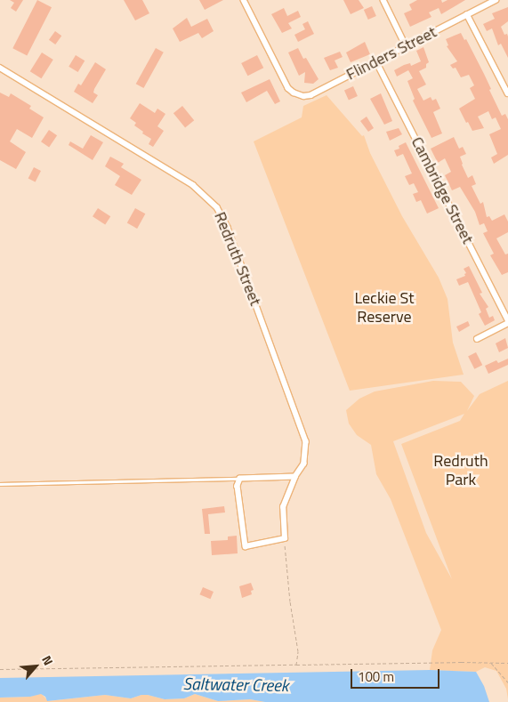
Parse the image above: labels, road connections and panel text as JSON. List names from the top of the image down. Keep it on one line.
{"streets":{"street":["Flinders Street","Cambridge Street","Redruth Street"]},"crossings":[["Flinders Street","Cambridge Street"]],"water":["Saltwater Creek"],"parks":["Leckie St Reserve","Redruth Park"],"scale_bar":"100 m","north":"top right"}
